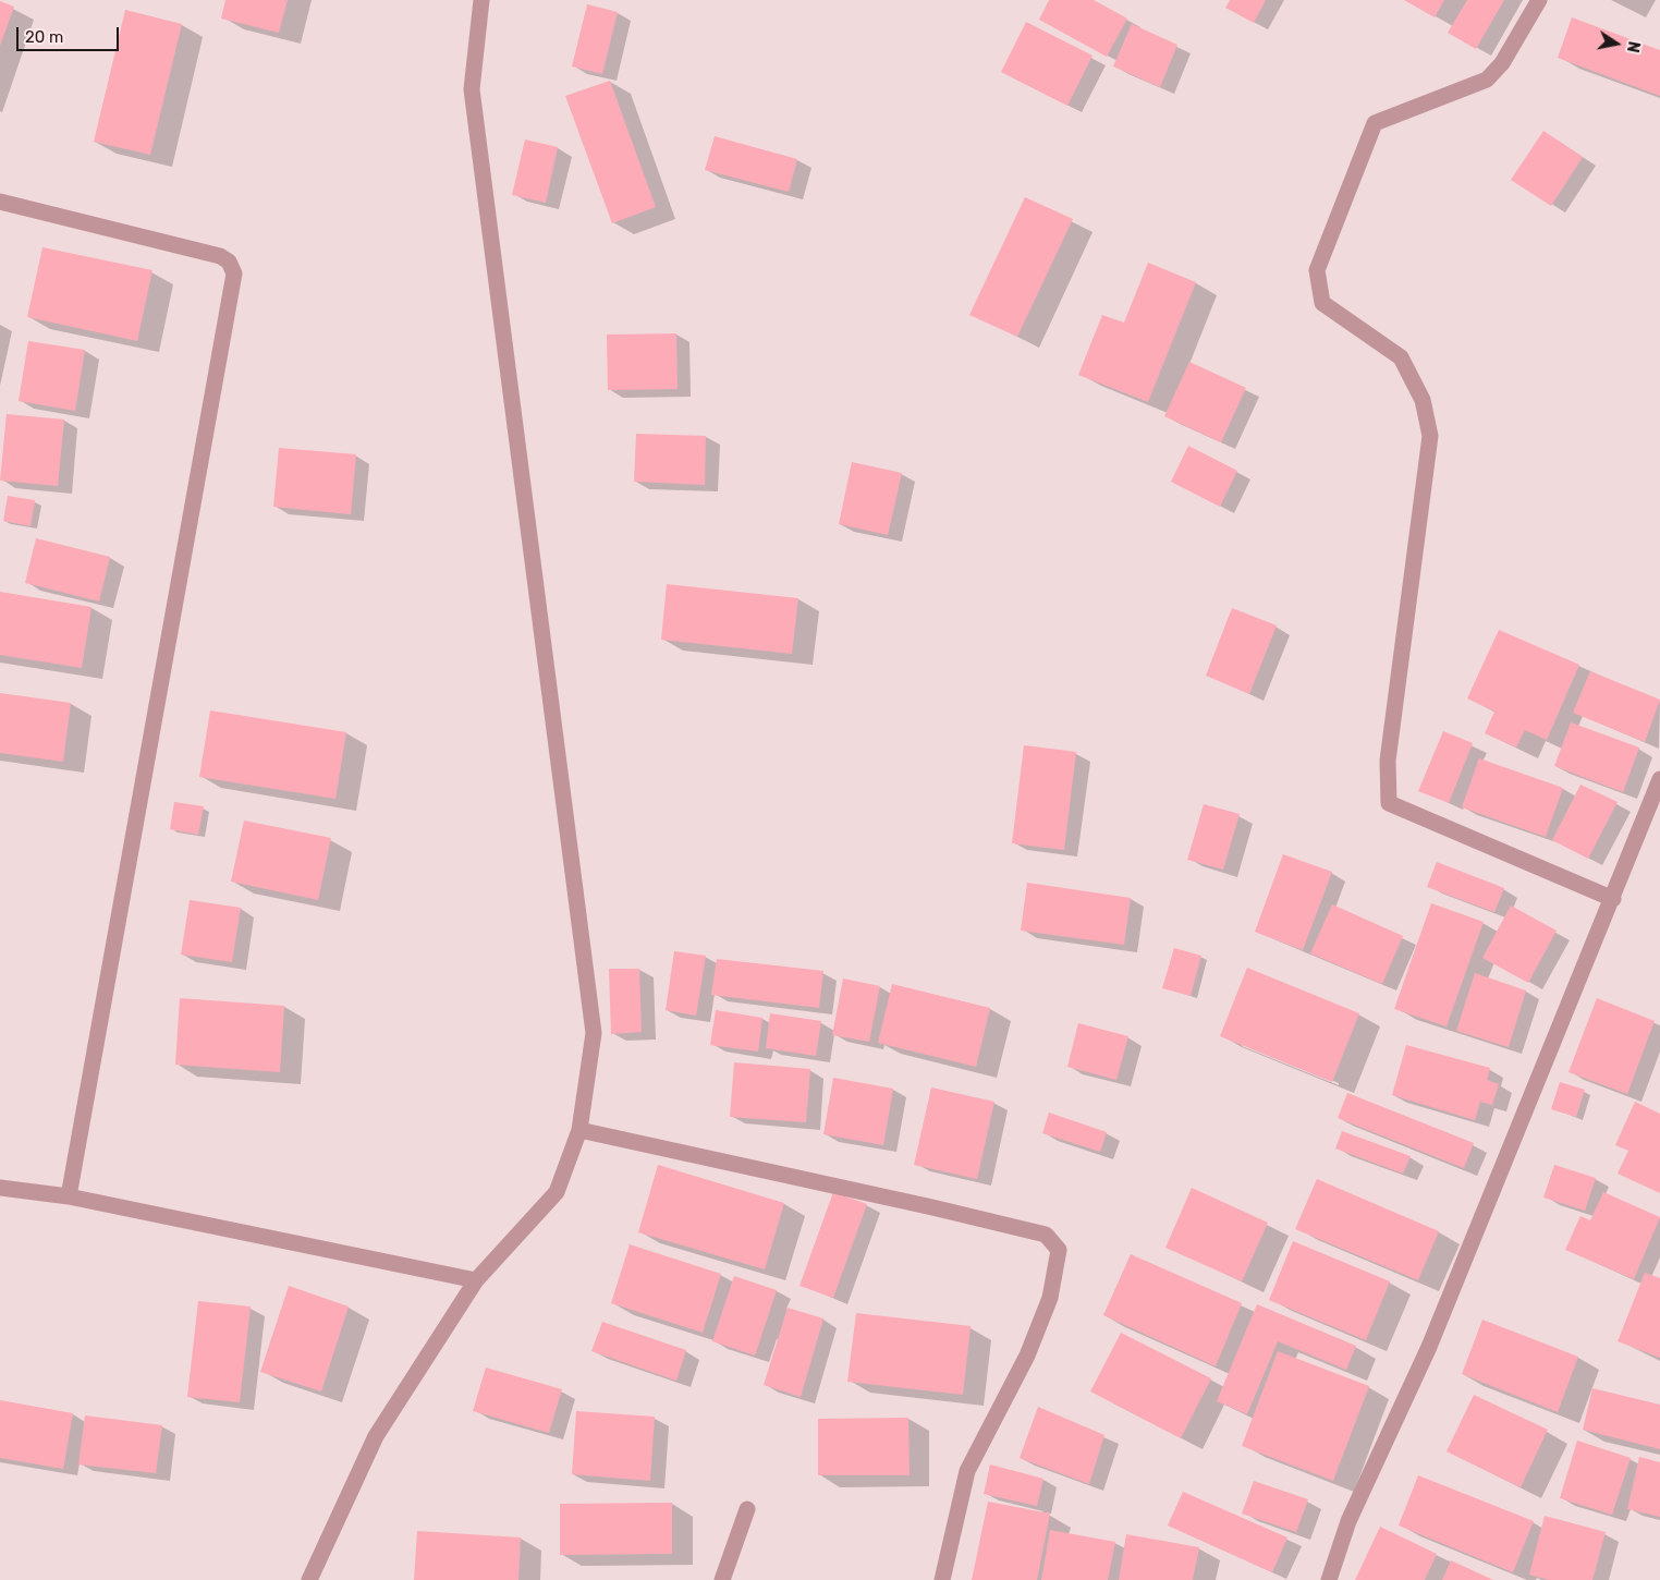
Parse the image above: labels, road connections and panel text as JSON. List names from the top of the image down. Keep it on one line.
{"scale_bar":"20 m","north":"right"}
